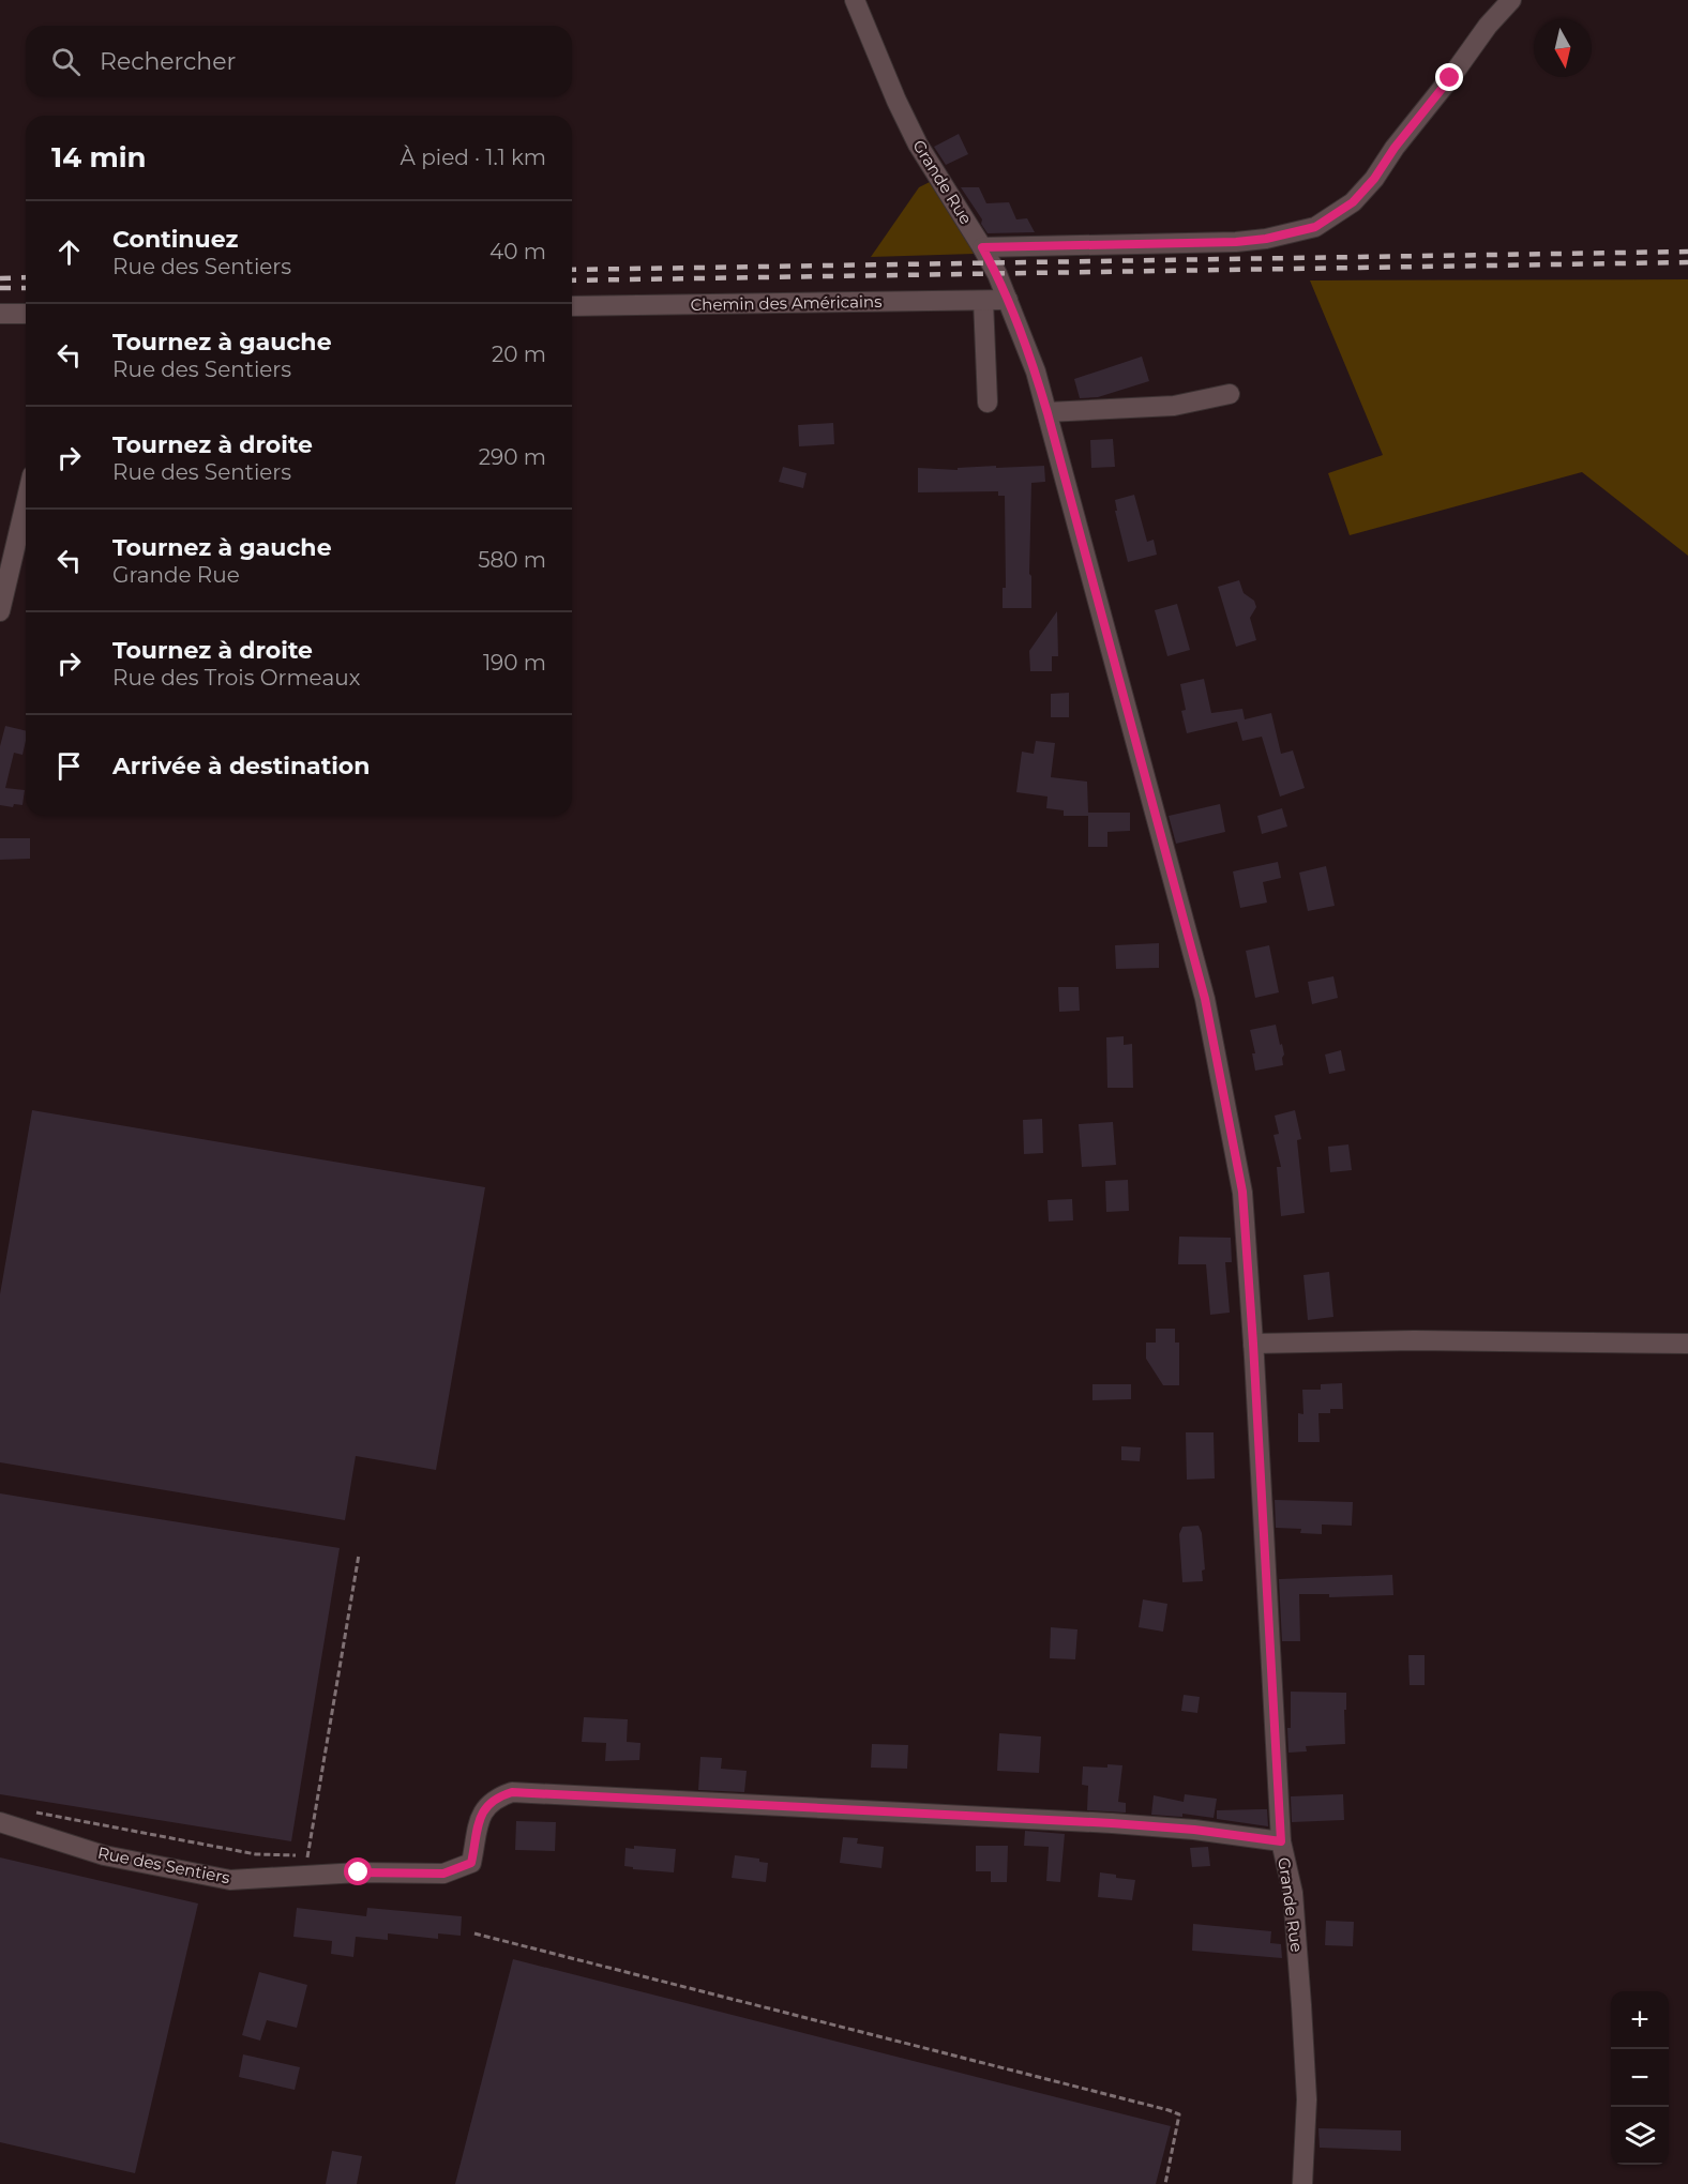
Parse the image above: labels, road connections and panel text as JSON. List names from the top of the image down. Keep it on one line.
{"streets":{"street":["Grande Rue","Chemin des Américains","Rue des Sentiers"]},"crossings":[["Grande Rue","Chemin des Américains"],["Grande Rue","Rue des Sentiers"]],"north":"bottom","page":{"search":"Rechercher","heading":["14 min","À pied · 1.1 km"],"list":[["Continuez","Rue des Sentiers","40 m"],["Tournez à gauche","Rue des Sentiers","20 m"],["Tournez à droite","Rue des Sentiers","290 m"],["Tournez à gauche","Grande Rue","580 m"],["Tournez à droite","Rue des Trois Ormeaux","190 m"],"Arrivée à destination"],"map_buttons":["+","−"]}}
